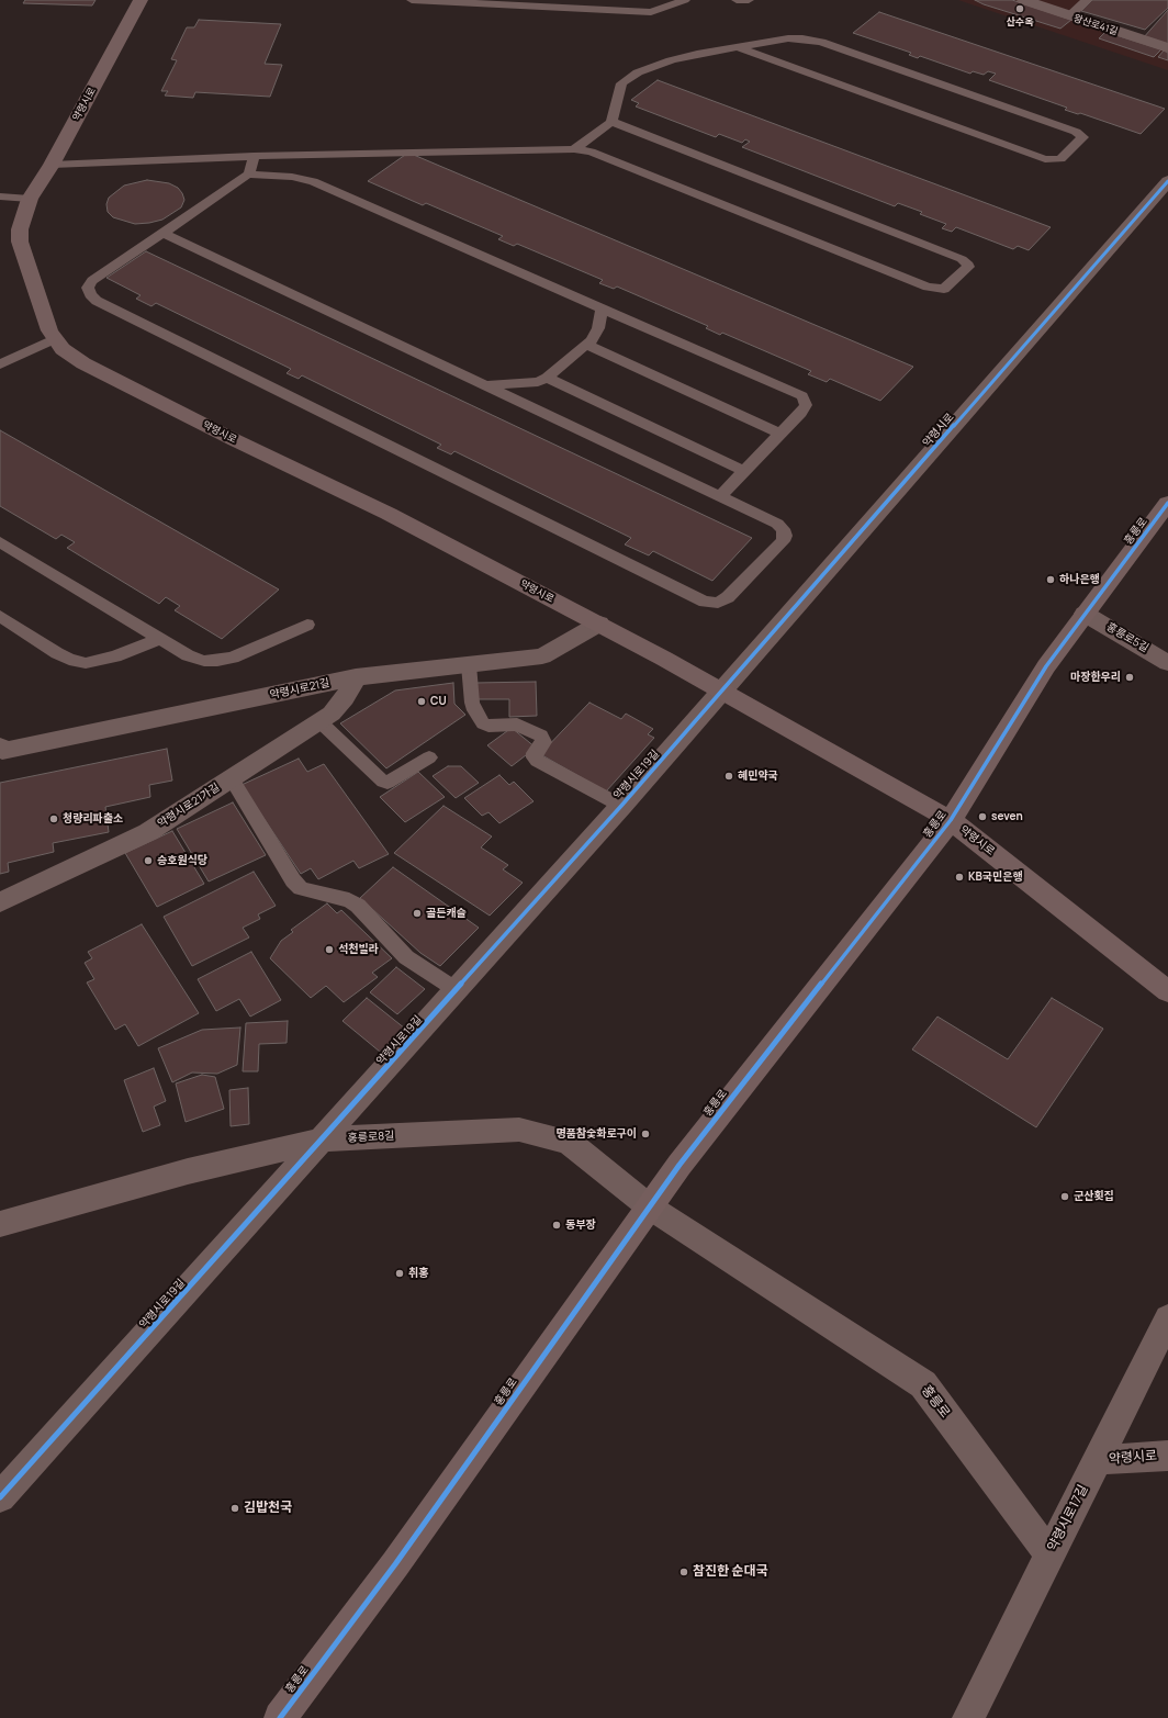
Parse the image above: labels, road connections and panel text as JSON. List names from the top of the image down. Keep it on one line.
{"streets":{"main road":["약령시로","홍릉로"],"street":["왕산로41길","홍릉로5길","약령시로21길","약령시로19길","약령시로21가길","홍릉로8길","약령시로17길"]},"crossings":[["약령시로","홍릉로"],["약령시로","약령시로21길"],["약령시로","약령시로19길"],["약령시로","약령시로17길"],["홍릉로","홍릉로5길"],["홍릉로","홍릉로8길"],["홍릉로","약령시로17길"],["약령시로21길","약령시로19길"],["약령시로21길","약령시로21가길"],["약령시로19길","홍릉로8길"]],"places":["산수옥","하나은행","마장한우리","CU","혜민약국","seven","청량리파출소","승호원식당","KB국민은행","골든캐슬","석천빌라","명품참숯화로구이","군산횟집","동부장","취홍","김밥천국","참진한 순대국"]}
